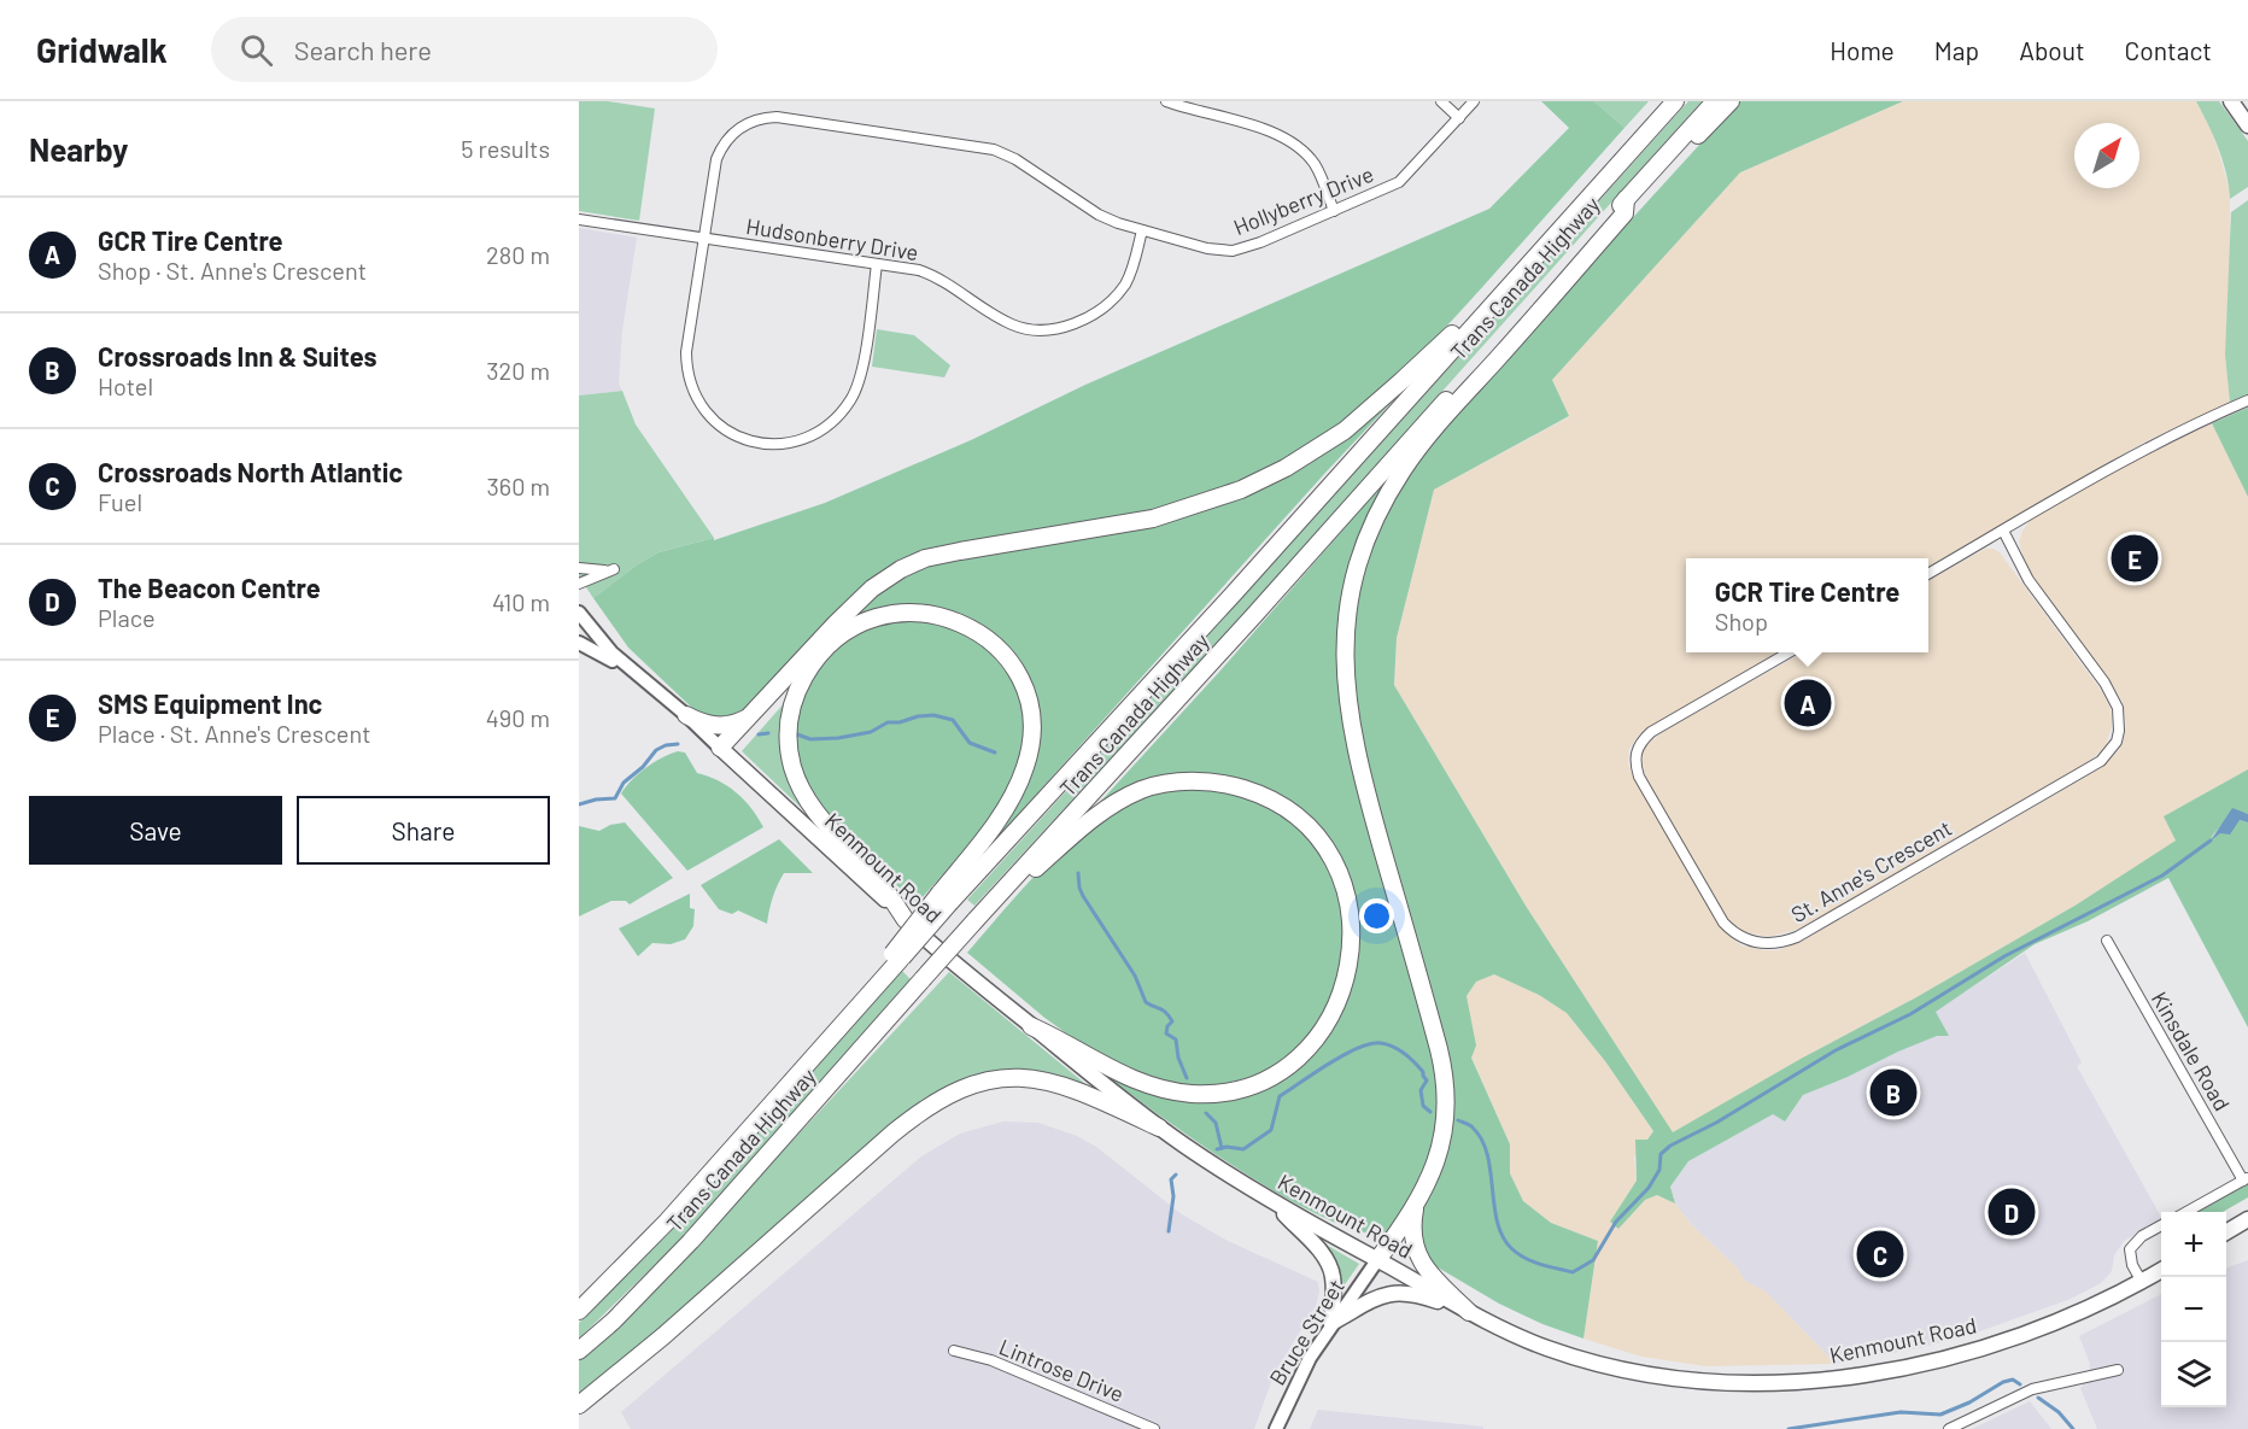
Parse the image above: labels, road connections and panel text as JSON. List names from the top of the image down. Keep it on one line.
{"streets":{"highway":["Trans Canada Highway"],"main road":["Kenmount Road","Bruce Street"],"street":["Hollyberry Drive","Hudsonberry Drive","St. Anne's Crescent","Kinsdale Road","Lintrose Drive"]},"crossings":[["Hollyberry Drive","Hudsonberry Drive"],["Kenmount Road","Bruce Street"]],"north":"top right","page":{"header":"Gridwalk","search":"Search here","nav":["Home","Map","About","Contact"],"heading":["Nearby","5 results"],"list":[{"mark":"A","name":"GCR Tire Centre","note":"Shop · St. Anne's Crescent","value":"280 m"},{"mark":"B","name":"Crossroads Inn & Suites","note":"Hotel","value":"320 m"},{"mark":"C","name":"Crossroads North Atlantic","note":"Fuel","value":"360 m"},{"mark":"D","name":"The Beacon Centre","note":"Place","value":"410 m"},{"mark":"E","name":"SMS Equipment Inc","note":"Place · St. Anne's Crescent","value":"490 m"}],"pins":["E","A","B","D","C"],"popup":["GCR Tire Centre","Shop"],"buttons":["Save","Share"],"map_buttons":["+","−"]}}
